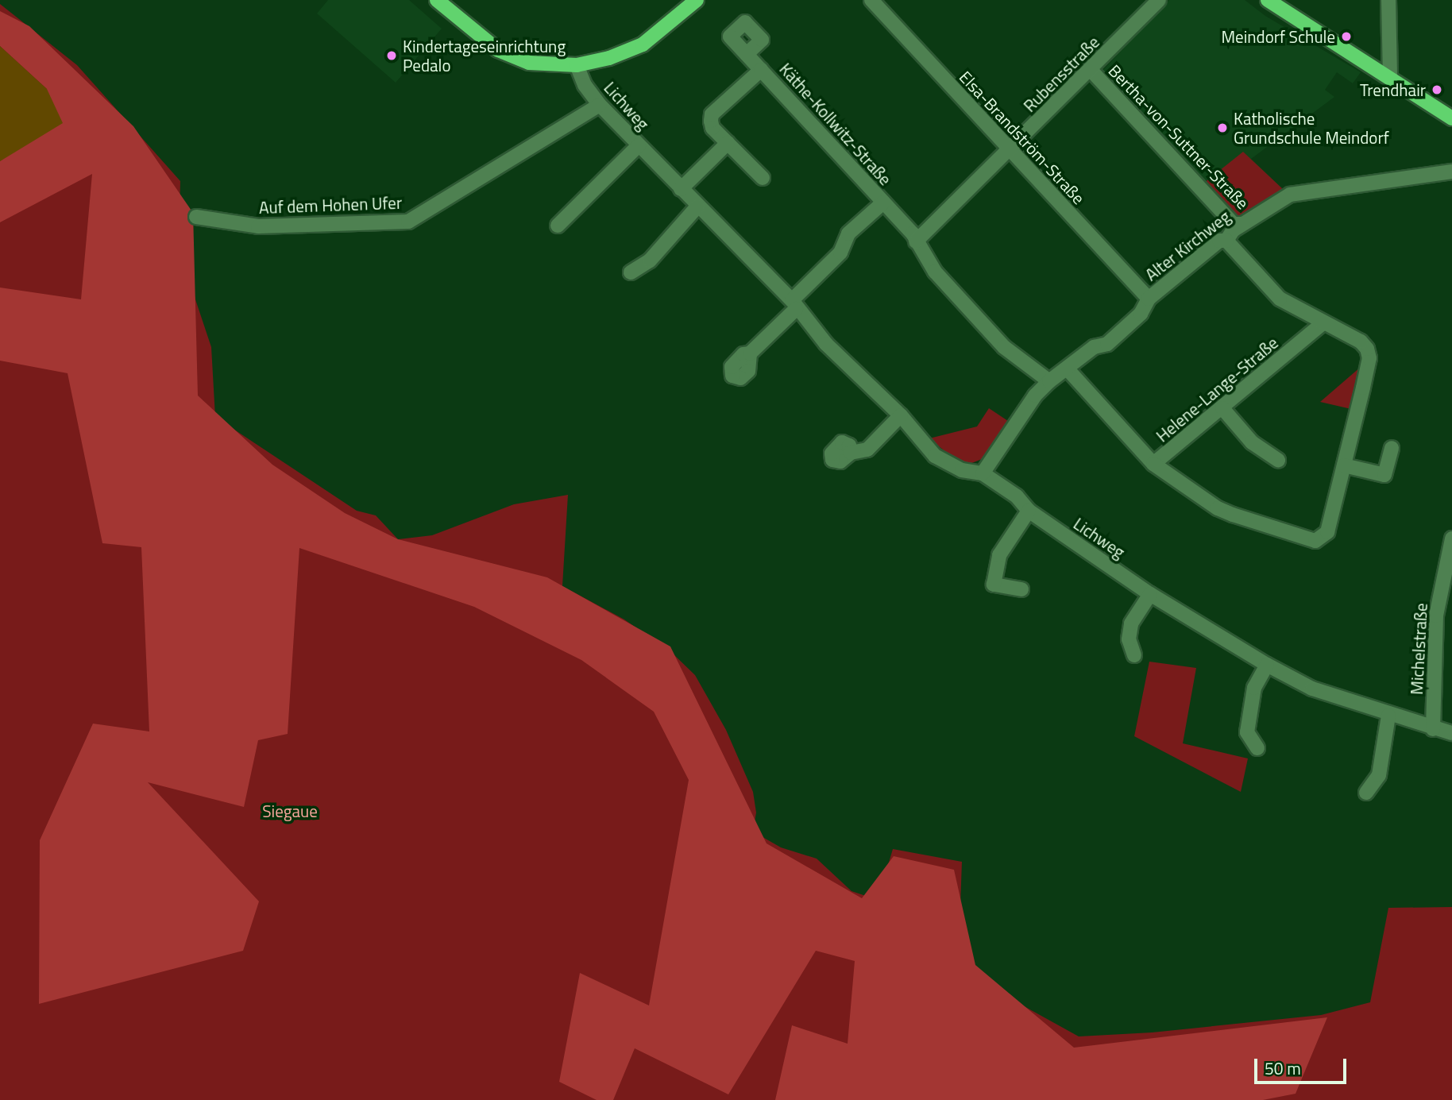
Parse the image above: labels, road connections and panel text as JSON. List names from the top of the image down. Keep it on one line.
{"streets":{"main road":["Lichweg"],"street":["Rubensstraße","Käthe-Kollwitz-Straße","Bertha-von-Suttner-Straße","Elsa-Brandström-Straße","Auf dem Hohen Ufer","Alter Kirchweg","Helene-Lange-Straße","Michelstraße"]},"crossings":[["Rubensstraße","Käthe-Kollwitz-Straße"],["Rubensstraße","Bertha-von-Suttner-Straße"],["Rubensstraße","Elsa-Brandström-Straße"],["Lichweg","Käthe-Kollwitz-Straße"],["Lichweg","Auf dem Hohen Ufer"],["Lichweg","Alter Kirchweg"],["Lichweg","Michelstraße"],["Käthe-Kollwitz-Straße","Alter Kirchweg"],["Bertha-von-Suttner-Straße","Alter Kirchweg"],["Elsa-Brandström-Straße","Alter Kirchweg"],["Alter Kirchweg","Helene-Lange-Straße"]],"parks":["Siegaue"],"places":["Meindorf Schule","Kindertageseinrichtung Pedalo","Trendhair","Katholische Grundschule Meindorf"],"scale_bar":"50 m"}
